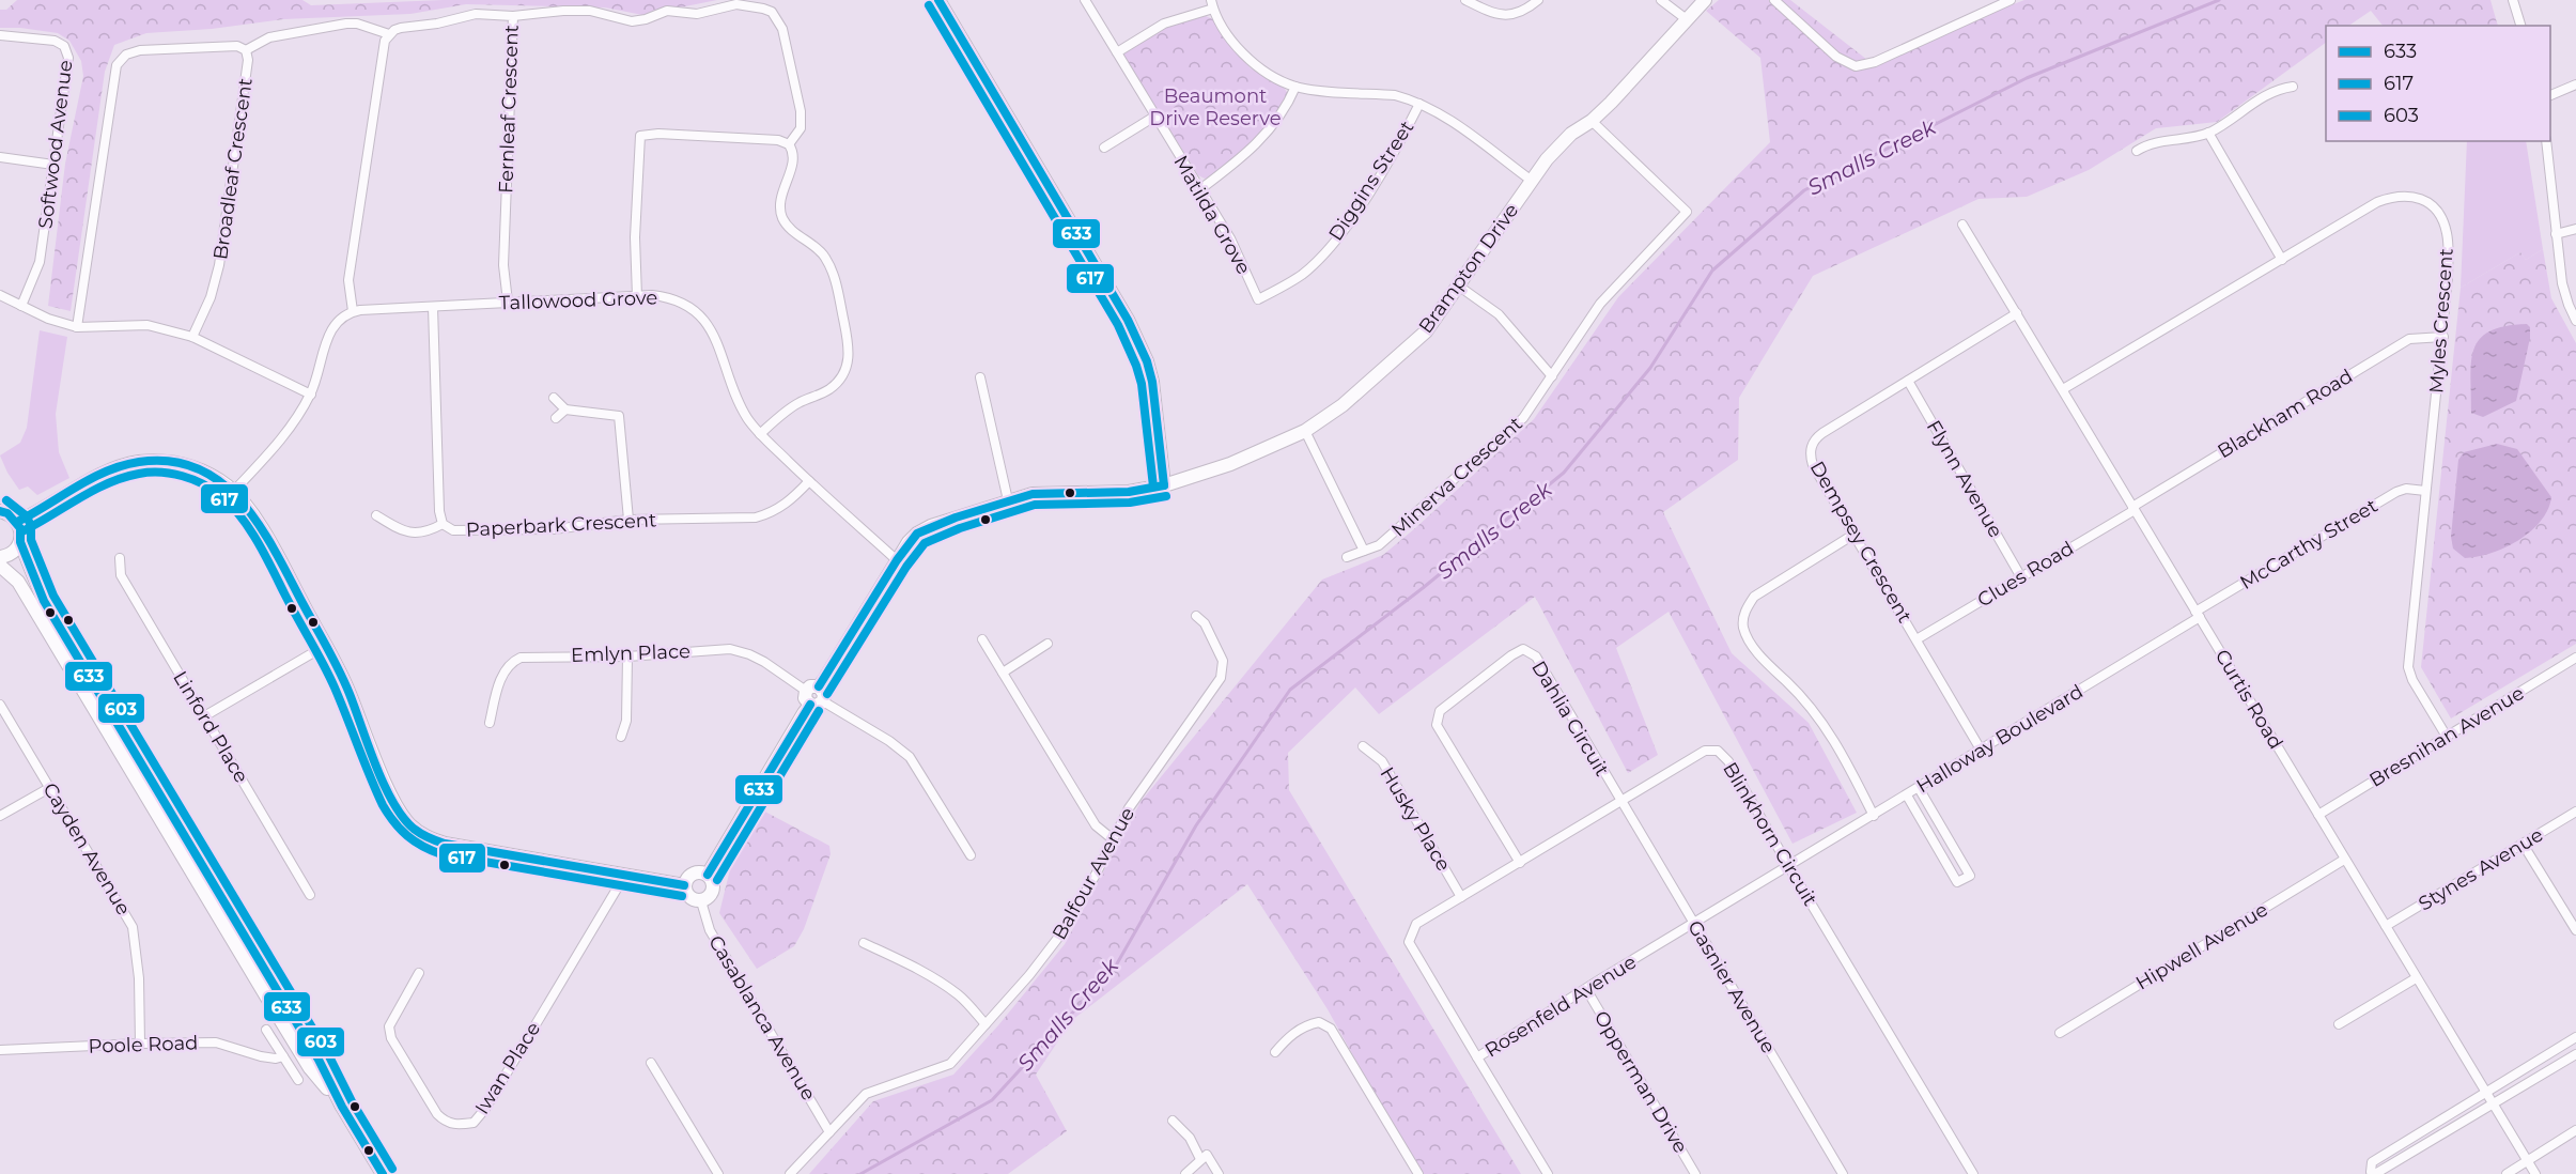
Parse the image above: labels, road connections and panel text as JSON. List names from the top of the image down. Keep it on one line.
{"streets":{"street":["Fernleaf Crescent","Softwood Avenue","Broadleaf Crescent","Diggins Street","Matilda Grove","Brampton Drive","Tallowood Grove","Myles Crescent","Blackham Road","Minerva Crescent","Flynn Avenue","Paperbark Crescent","Dempsey Crescent","McCarthy Street","Clues Road","Emlyn Place","Curtis Road","Dahlia Circuit","Linford Place","Bresnihan Avenue","Halloway Boulevard","Husky Place","Blinkhorn Circuit","Cayden Avenue","Stynes Avenue","Balfour Avenue","Hipwell Avenue","Gasnier Avenue","Rosenfeld Avenue","Casablanca Avenue","Poole Road","Iwan Place","Opperman Drive"]},"crossings":[["Fernleaf Crescent","Tallowood Grove"],["Diggins Street","Matilda Grove"],["Brampton Drive","Tallowood Grove"],["Brampton Drive","Minerva Crescent"],["Brampton Drive","Emlyn Place"],["Tallowood Grove","Paperbark Crescent"],["Myles Crescent","Blackham Road"],["Myles Crescent","McCarthy Street"],["Myles Crescent","Curtis Road"],["Myles Crescent","Bresnihan Avenue"],["Blackham Road","Clues Road"],["Blackham Road","Curtis Road"],["Flynn Avenue","Dempsey Crescent"],["Flynn Avenue","Clues Road"],["Dempsey Crescent","Clues Road"],["Dempsey Crescent","Curtis Road"],["Dempsey Crescent","Halloway Boulevard"],["McCarthy Street","Curtis Road"],["McCarthy Street","Halloway Boulevard"],["Clues Road","Curtis Road"],["Curtis Road","Bresnihan Avenue"],["Curtis Road","Halloway Boulevard"],["Curtis Road","Stynes Avenue"],["Curtis Road","Hipwell Avenue"],["Dahlia Circuit","Blinkhorn Circuit"],["Dahlia Circuit","Gasnier Avenue"],["Halloway Boulevard","Blinkhorn Circuit"],["Halloway Boulevard","Rosenfeld Avenue"],["Husky Place","Blinkhorn Circuit"],["Blinkhorn Circuit","Gasnier Avenue"],["Blinkhorn Circuit","Rosenfeld Avenue"],["Cayden Avenue","Poole Road"],["Balfour Avenue","Casablanca Avenue"],["Gasnier Avenue","Rosenfeld Avenue"],["Rosenfeld Avenue","Opperman Drive"]],"water":["Smalls Creek"],"parks":["Beaumont Drive Reserve"],"lines":["transit line 633","transit line 617","transit line 603"],"legend":["633","617","603"]}
